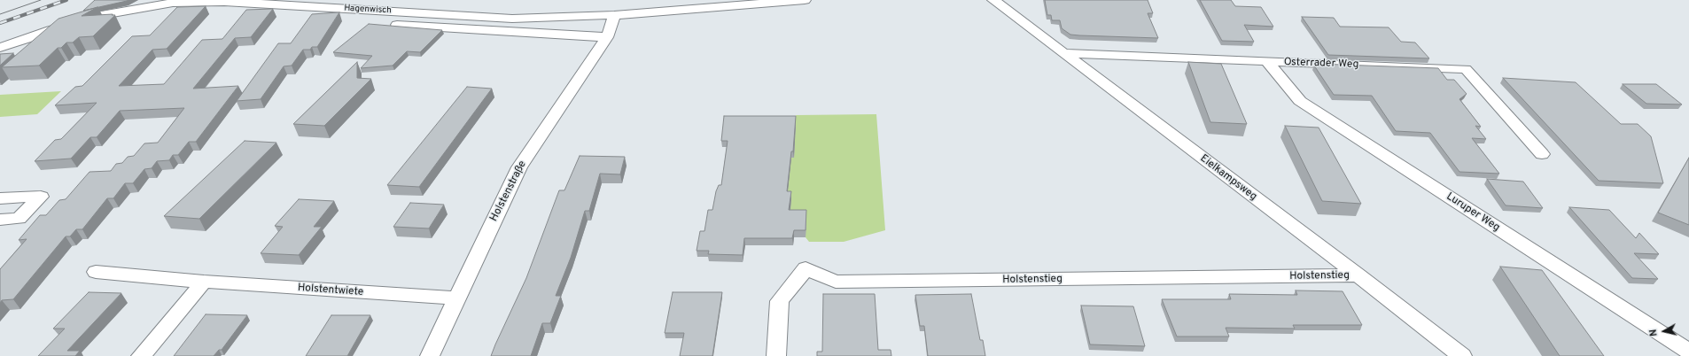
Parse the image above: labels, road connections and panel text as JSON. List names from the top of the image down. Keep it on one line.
{"streets":{"street":["Hagenwisch","Osterrader Weg","Eielkampsweg","Holstenstraße","Luruper Weg","Holstenstieg","Holstentwiete"]},"crossings":[["Hagenwisch","Holstenstraße"],["Osterrader Weg","Eielkampsweg"],["Osterrader Weg","Luruper Weg"],["Eielkampsweg","Holstenstieg"],["Holstenstraße","Holstentwiete"]],"north":"left"}
